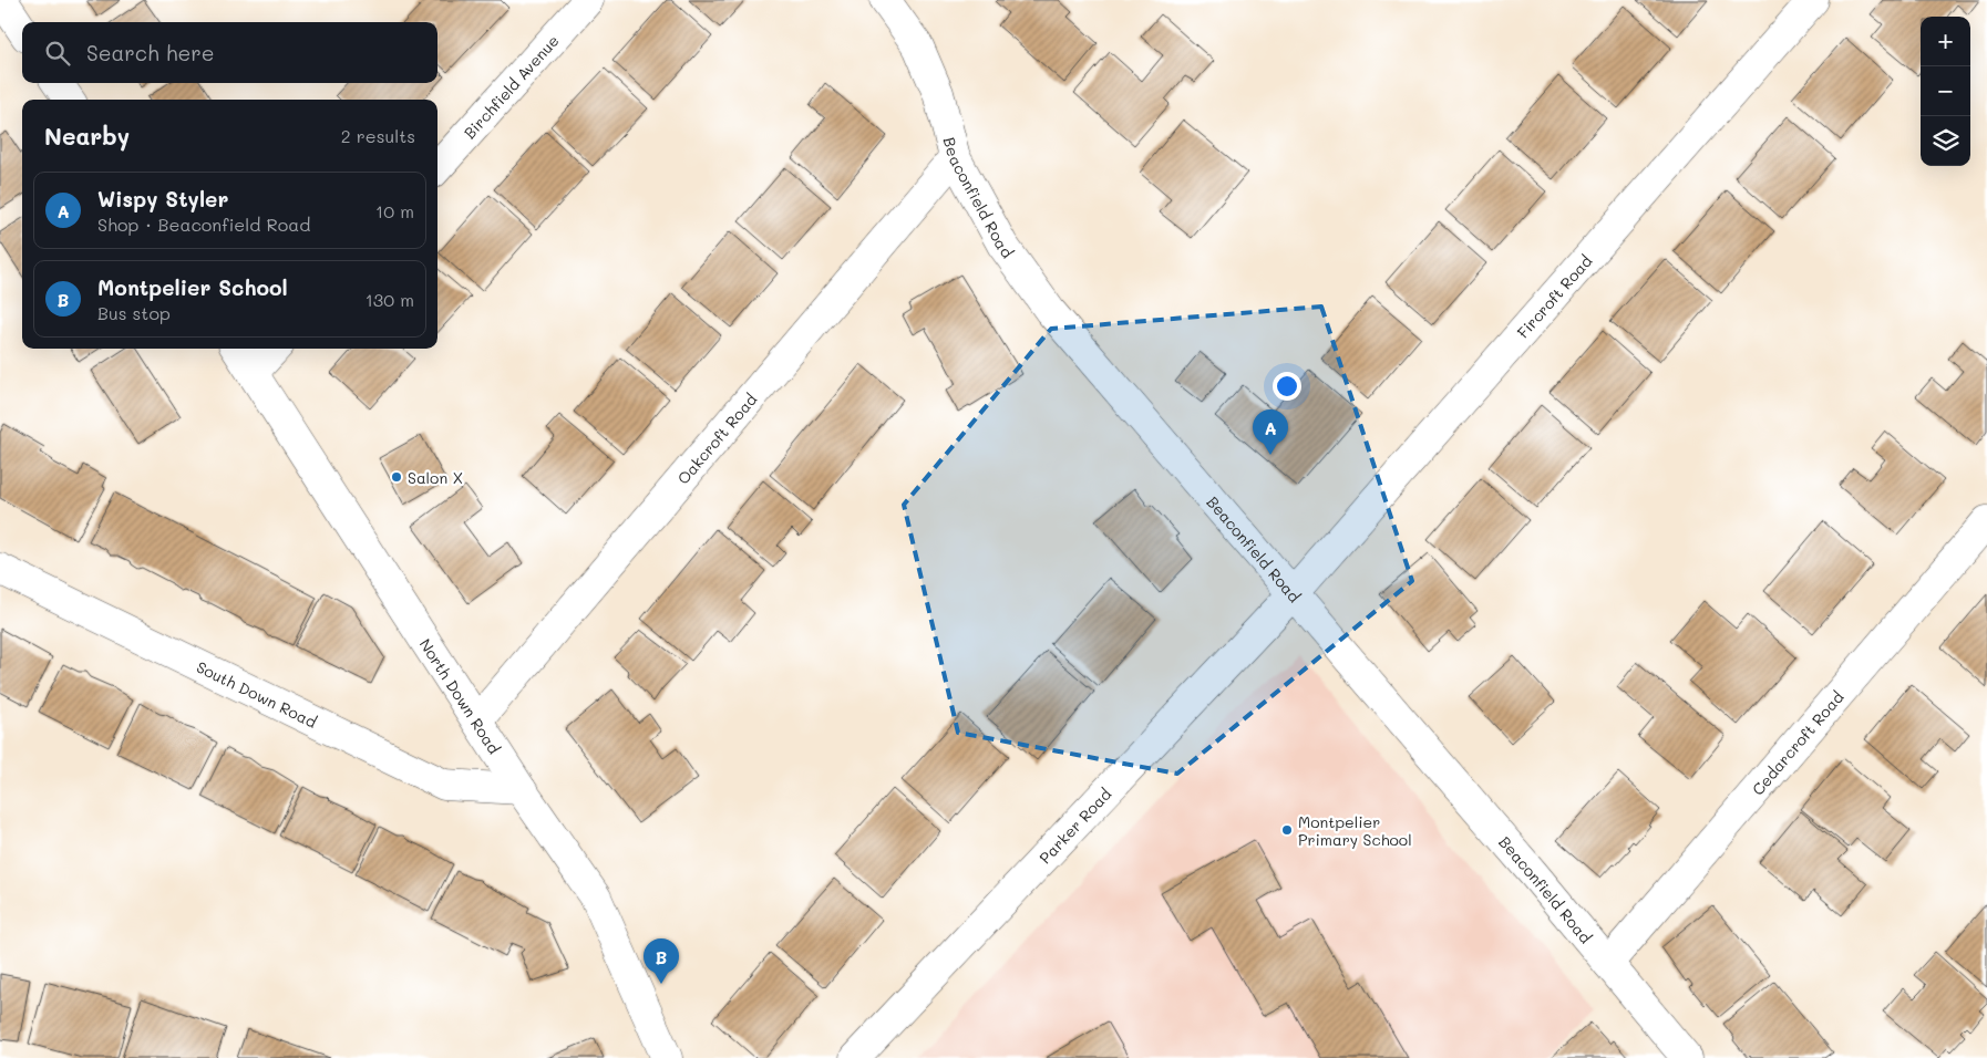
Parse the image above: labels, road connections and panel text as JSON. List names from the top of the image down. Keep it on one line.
{"streets":{"street":["Birchfield Avenue","Beaconfield Road","Fircroft Road","Oakcroft Road","South Down Road","North Down Road","Cedarcroft Road","Parker Road"]},"crossings":[["Beaconfield Road","Fircroft Road"],["Beaconfield Road","Oakcroft Road"],["Beaconfield Road","Cedarcroft Road"],["Beaconfield Road","Parker Road"],["Fircroft Road","Parker Road"],["Oakcroft Road","North Down Road"],["South Down Road","North Down Road"]],"places":["Salon X","Montpelier Primary School"],"page":{"map_buttons":["+","−"],"search":"Search here","heading":["Nearby","2 results"],"list":[{"mark":"A","name":"Wispy Styler","note":"Shop · Beaconfield Road","value":"10 m"},{"mark":"B","name":"Montpelier School","note":"Bus stop","value":"130 m"}],"pins":["A","B"]}}
